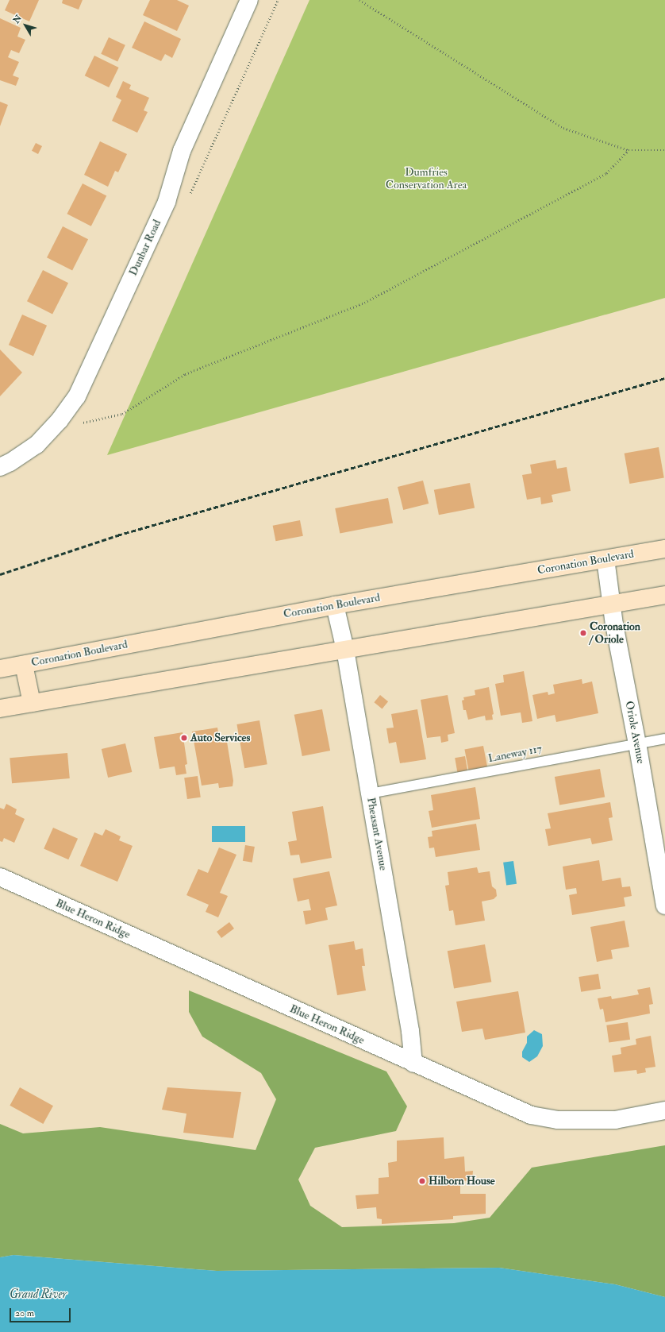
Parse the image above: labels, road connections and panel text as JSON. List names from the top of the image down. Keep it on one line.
{"streets":{"main road":["Coronation Boulevard"],"street":["Dunbar Road","Oriole Avenue","Pheasant Avenue","Blue Heron Ridge"],"lane":["Laneway 117"]},"crossings":[["Coronation Boulevard","Oriole Avenue"],["Coronation Boulevard","Pheasant Avenue"],["Oriole Avenue","Laneway 117"],["Laneway 117","Pheasant Avenue"],["Pheasant Avenue","Blue Heron Ridge"]],"water":["Grand River"],"parks":["Dumfries Conservation Area"],"places":["Coronation / Oriole","Auto Services","Hilborn House"],"scale_bar":"20 m","north":"top left"}
